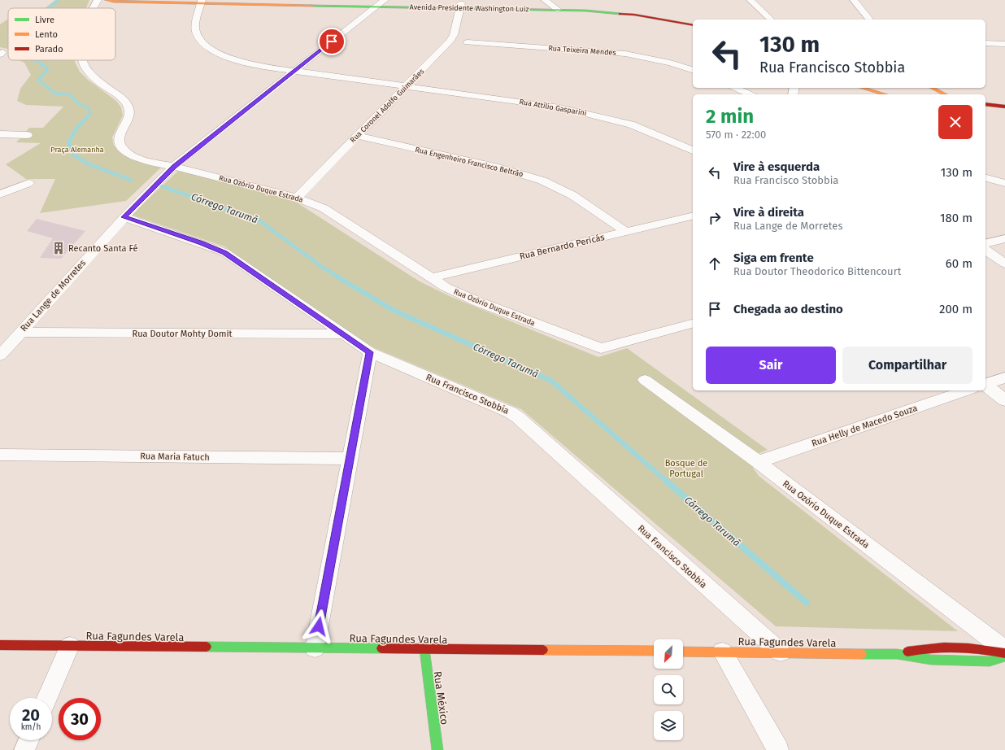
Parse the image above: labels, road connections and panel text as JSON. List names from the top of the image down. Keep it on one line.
{"streets":{"street":["Avenida Presidente Washington Luiz","Rua Teixeira Mendes","Rua Coronel Adolfo Guimarães","Rua Attílio Gasparini","Rua Engenheiro Francisco Beltrão","Rua Ozório Duque Estrada","Rua Bernardo Pericás","Rua Lange de Morretes","Rua Doutor Mohty Domit","Rua Francisco Stobbia","Rua Helly de Macedo Souza","Rua Maria Fatuch","Rua Fagundes Varela","Rua México"]},"crossings":[["Avenida Presidente Washington Luiz","Rua Coronel Adolfo Guimarães"],["Avenida Presidente Washington Luiz","Rua Attílio Gasparini"],["Avenida Presidente Washington Luiz","Rua Lange de Morretes"],["Rua Coronel Adolfo Guimarães","Rua Attílio Gasparini"],["Rua Coronel Adolfo Guimarães","Rua Engenheiro Francisco Beltrão"],["Rua Coronel Adolfo Guimarães","Rua Ozório Duque Estrada"],["Rua Attílio Gasparini","Rua Lange de Morretes"],["Rua Engenheiro Francisco Beltrão","Rua Bernardo Pericás"],["Rua Ozório Duque Estrada","Rua Bernardo Pericás"],["Rua Ozório Duque Estrada","Rua Lange de Morretes"],["Rua Ozório Duque Estrada","Rua Helly de Macedo Souza"],["Rua Lange de Morretes","Rua Doutor Mohty Domit"],["Rua Lange de Morretes","Rua Francisco Stobbia"],["Rua Doutor Mohty Domit","Rua Francisco Stobbia"],["Rua Francisco Stobbia","Rua Fagundes Varela"],["Rua Fagundes Varela","Rua México"]],"water":["Córrego Tarumã"],"parks":["Praça Alemanha","Bosque de Portugal"],"places":{"building":["Recanto Santa Fé"]},"legend":["Livre","Lento","Parado"],"north":"bottom left","page":{"turn":["130 m","Rua Francisco Stobbia"],"heading":["2 min","570 m · 22:00"],"list":[{"name":"Vire à esquerda","note":"Rua Francisco Stobbia","value":"130 m"},{"name":"Vire à direita","note":"Rua Lange de Morretes","value":"180 m"},{"name":"Siga em frente","note":"Rua Doutor Theodorico Bittencourt","value":"60 m"},{"name":"Chegada ao destino","value":"200 m"}],"buttons":["Sair","Compartilhar"],"speed":"20 km/h","limit":"30"}}
